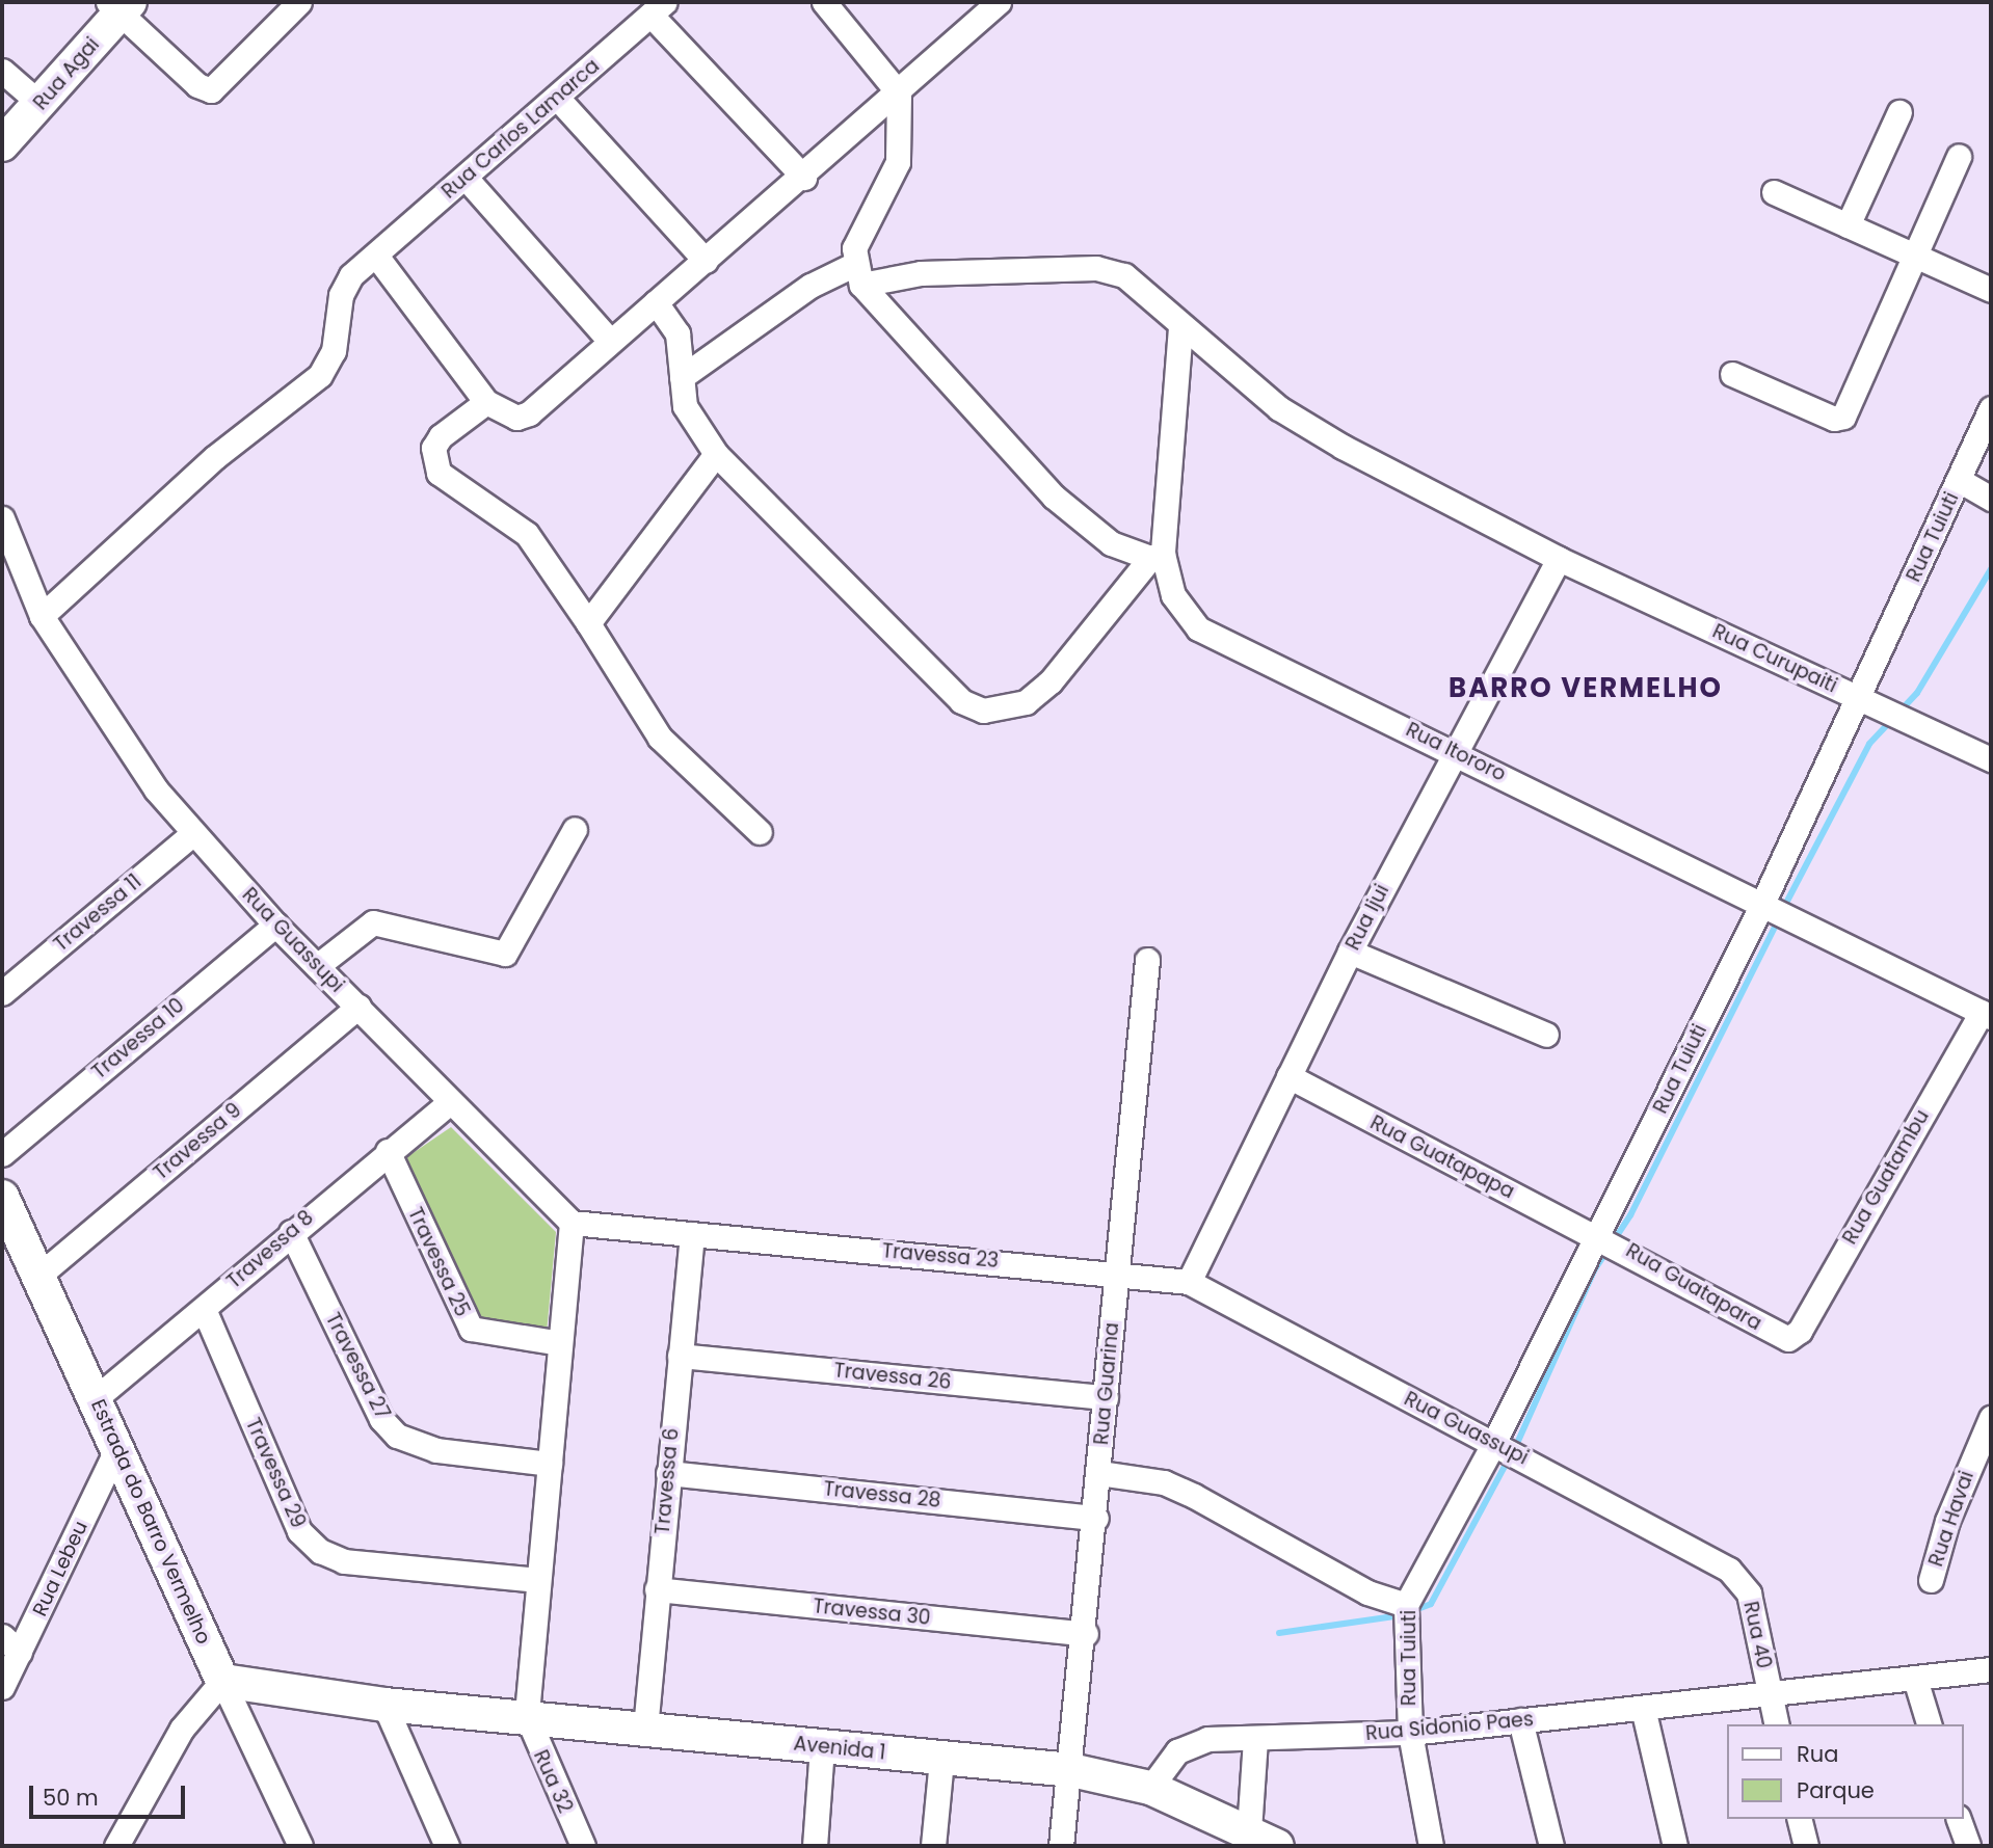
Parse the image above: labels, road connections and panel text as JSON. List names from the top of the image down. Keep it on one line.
{"streets":{"street":["Rua Agai","Rua Carlos Lamarca","Rua Tuiuti","Rua Curupaiti","Rua Itororo","Travessa 11","Rua Ijui","Rua Guassupi","Travessa 10","Travessa 9","Rua Guatapapa","Rua Guatambu","Travessa 8","Travessa 23","Travessa 25","Rua Guatapara","Travessa 27","Travessa 26","Rua Guarina","Travessa 29","Travessa 6","Travessa 28","Rua Havai","Estrada do Barro Vermelho","Rua Lebeu","Travessa 30","Rua 40","Rua Sidonio Paes","Avenida 1","Rua 32"]},"crossings":[["Rua Carlos Lamarca","Rua Guassupi"],["Rua Tuiuti","Rua Curupaiti"],["Rua Tuiuti","Rua Itororo"],["Rua Tuiuti","Rua Guassupi"],["Rua Tuiuti","Rua Guatapapa"],["Rua Tuiuti","Rua Guatapara"],["Rua Tuiuti","Rua Guarina"],["Rua Tuiuti","Rua Sidonio Paes"],["Rua Curupaiti","Rua Itororo"],["Rua Curupaiti","Rua Ijui"],["Rua Itororo","Rua Ijui"],["Rua Itororo","Rua Guatambu"],["Travessa 11","Rua Guassupi"],["Rua Ijui","Rua Guassupi"],["Rua Ijui","Rua Guatapapa"],["Rua Ijui","Travessa 23"],["Rua Guassupi","Travessa 10"],["Rua Guassupi","Travessa 9"],["Rua Guassupi","Travessa 8"],["Rua Guassupi","Travessa 23"],["Rua Guassupi","Rua 40"],["Travessa 9","Estrada do Barro Vermelho"],["Rua Guatapapa","Rua Guatapara"],["Rua Guatambu","Rua Guatapara"],["Travessa 8","Travessa 25"],["Travessa 8","Travessa 27"],["Travessa 8","Travessa 29"],["Travessa 8","Estrada do Barro Vermelho"],["Travessa 23","Rua Guarina"],["Travessa 23","Travessa 6"],["Travessa 26","Rua Guarina"],["Travessa 26","Travessa 6"],["Travessa 6","Travessa 28"],["Travessa 6","Travessa 30"],["Travessa 6","Avenida 1"],["Estrada do Barro Vermelho","Rua Lebeu"],["Estrada do Barro Vermelho","Avenida 1"],["Rua 40","Rua Sidonio Paes"],["Rua Sidonio Paes","Avenida 1"],["Avenida 1","Rua 32"]],"districts":["BARRO VERMELHO"],"legend":["Rua","Parque"],"scale_bar":"50 m"}
